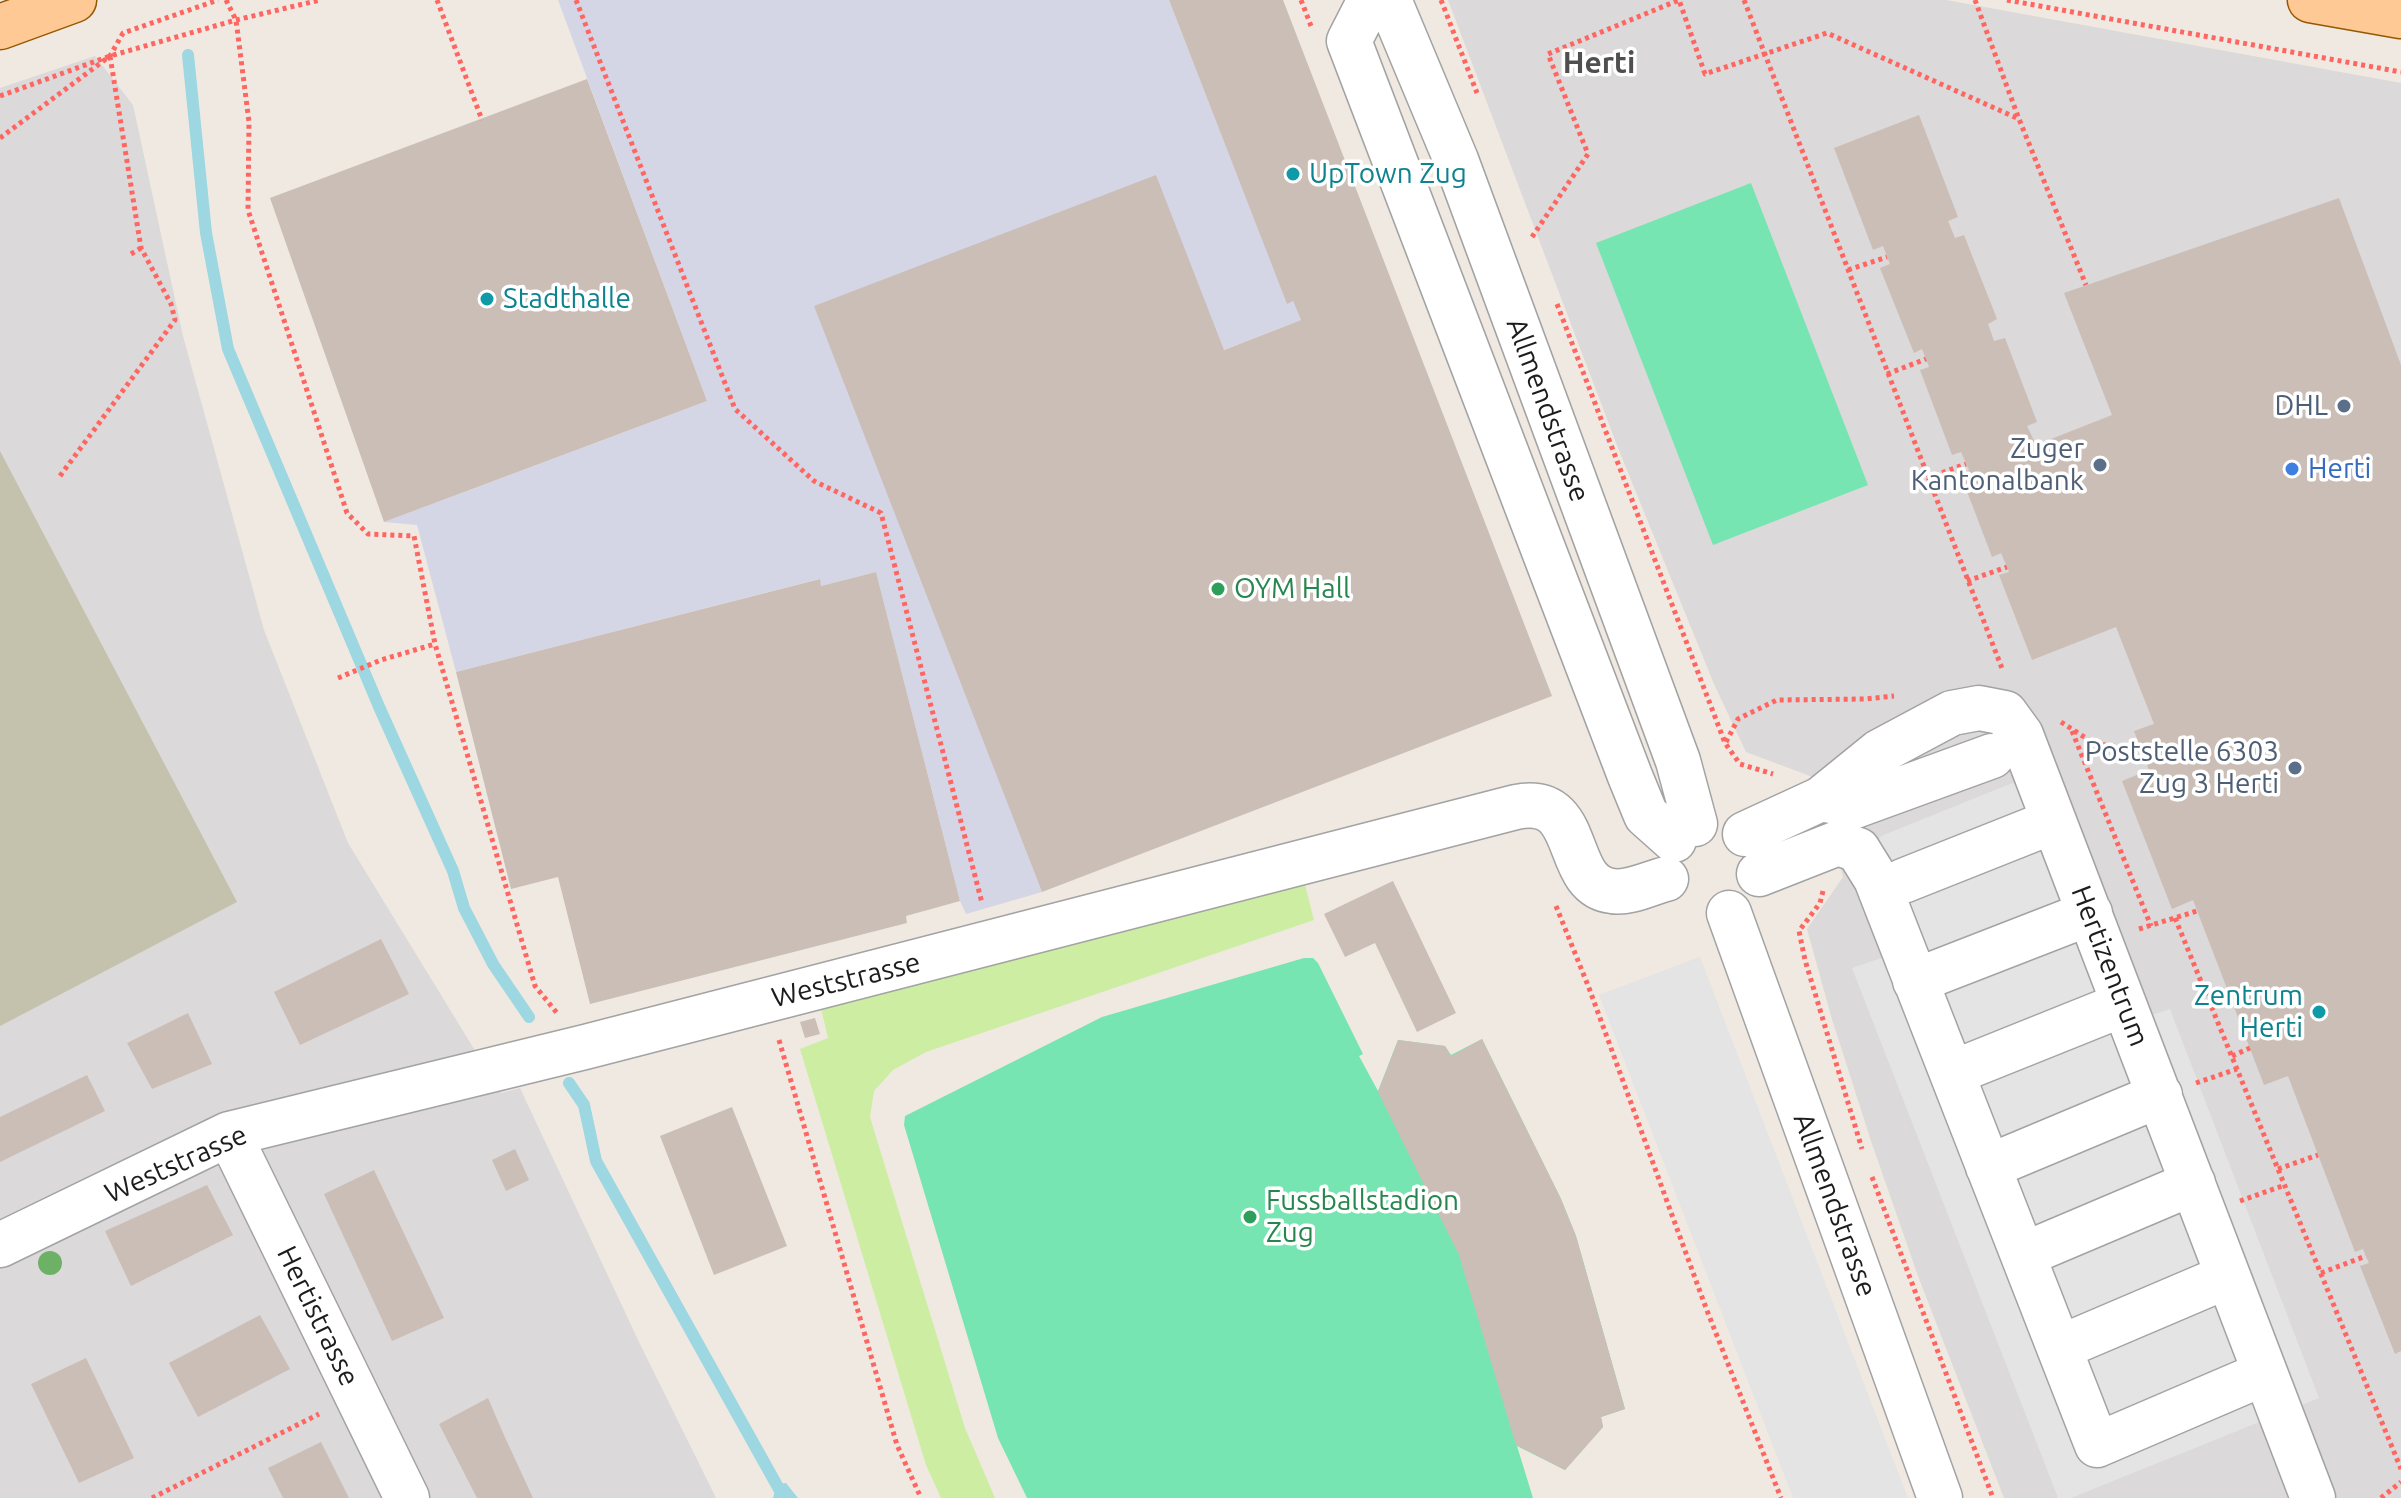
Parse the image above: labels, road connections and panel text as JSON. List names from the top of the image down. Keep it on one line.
{"streets":{"street":["Allmendstrasse","Hertizentrum","Weststrasse","Hertistrasse"]},"crossings":[["Allmendstrasse","Hertizentrum"],["Allmendstrasse","Weststrasse"],["Hertizentrum","Weststrasse"],["Weststrasse","Hertistrasse"]],"districts":["Herti"],"places":["UpTown Zug","Stadthalle","DHL","Zuger Kantonalbank","Herti","OYM Hall","Poststelle 6303 Zug 3 Herti","Zentrum Herti","Fussballstadion Zug"]}
